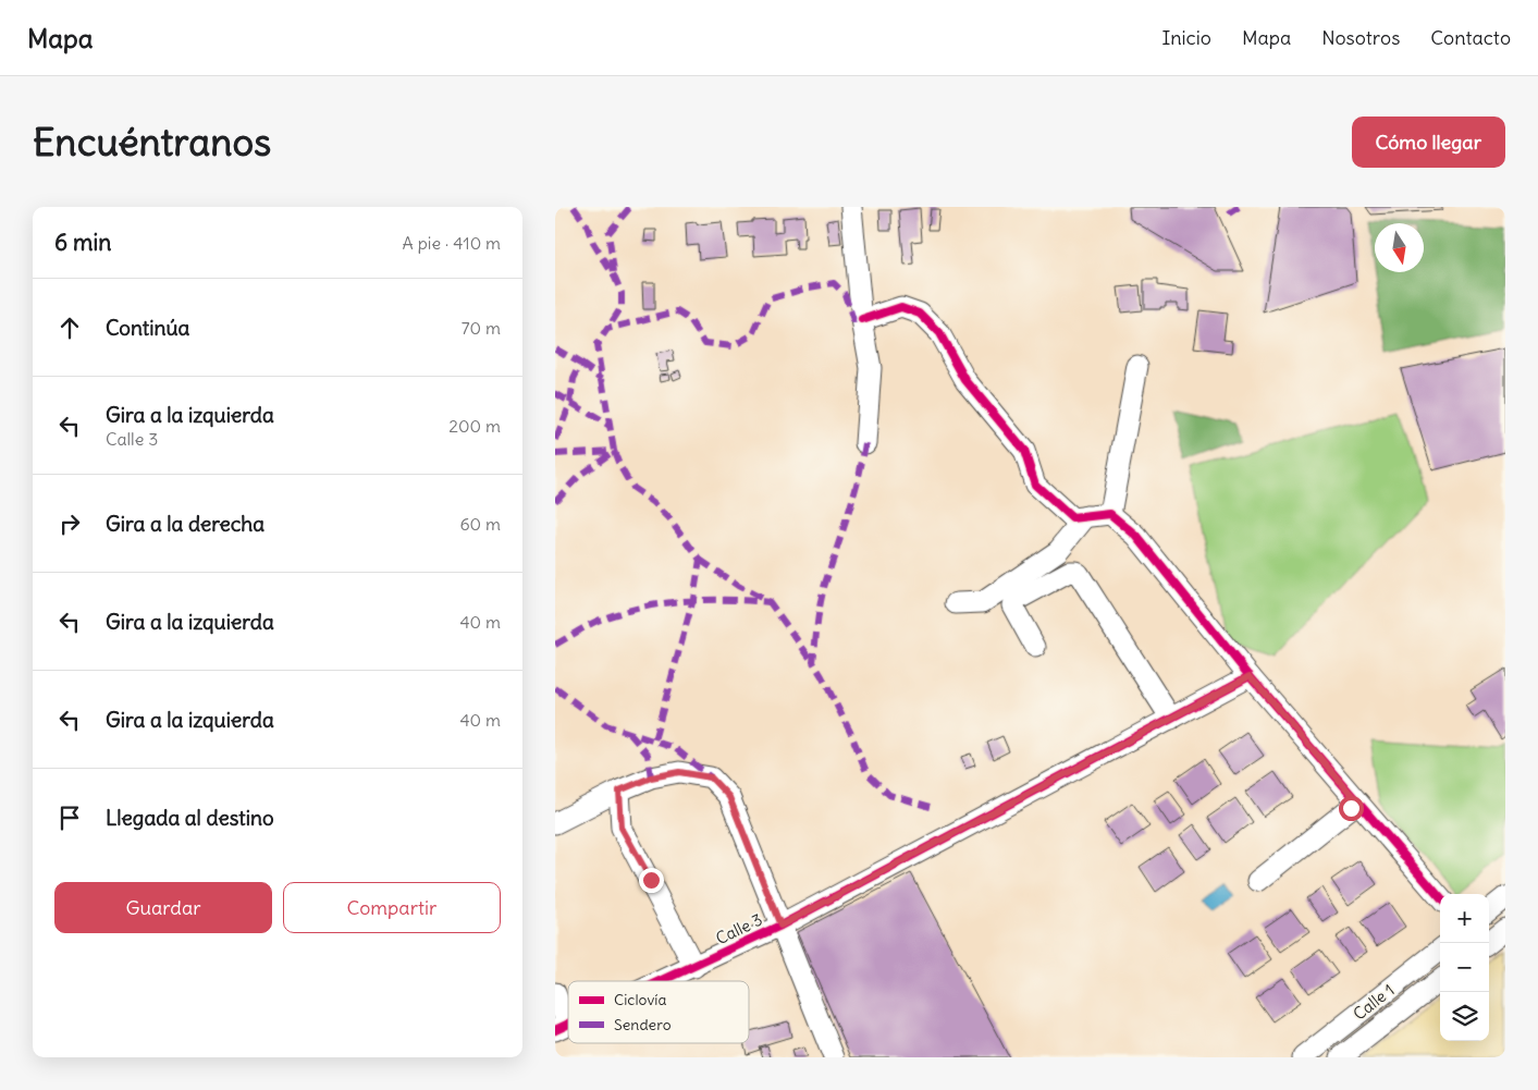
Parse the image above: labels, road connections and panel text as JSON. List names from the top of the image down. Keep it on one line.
{"streets":{"street":["Calle 3","Calle 1"]},"legend":["Ciclovía","Sendero"],"north":"bottom","page":{"header":"Mapa","nav":["Inicio","Mapa","Nosotros","Contacto"],"buttons":["Cómo llegar",["Guardar","Compartir"]],"title":"Encuéntranos","heading":["6 min","A pie · 410 m"],"list":[["Continúa","70 m"],["Gira a la izquierda","Calle 3","200 m"],["Gira a la derecha","60 m"],["Gira a la izquierda","40 m"],["Gira a la izquierda","40 m"],"Llegada al destino"],"map_buttons":["+","−"]}}
